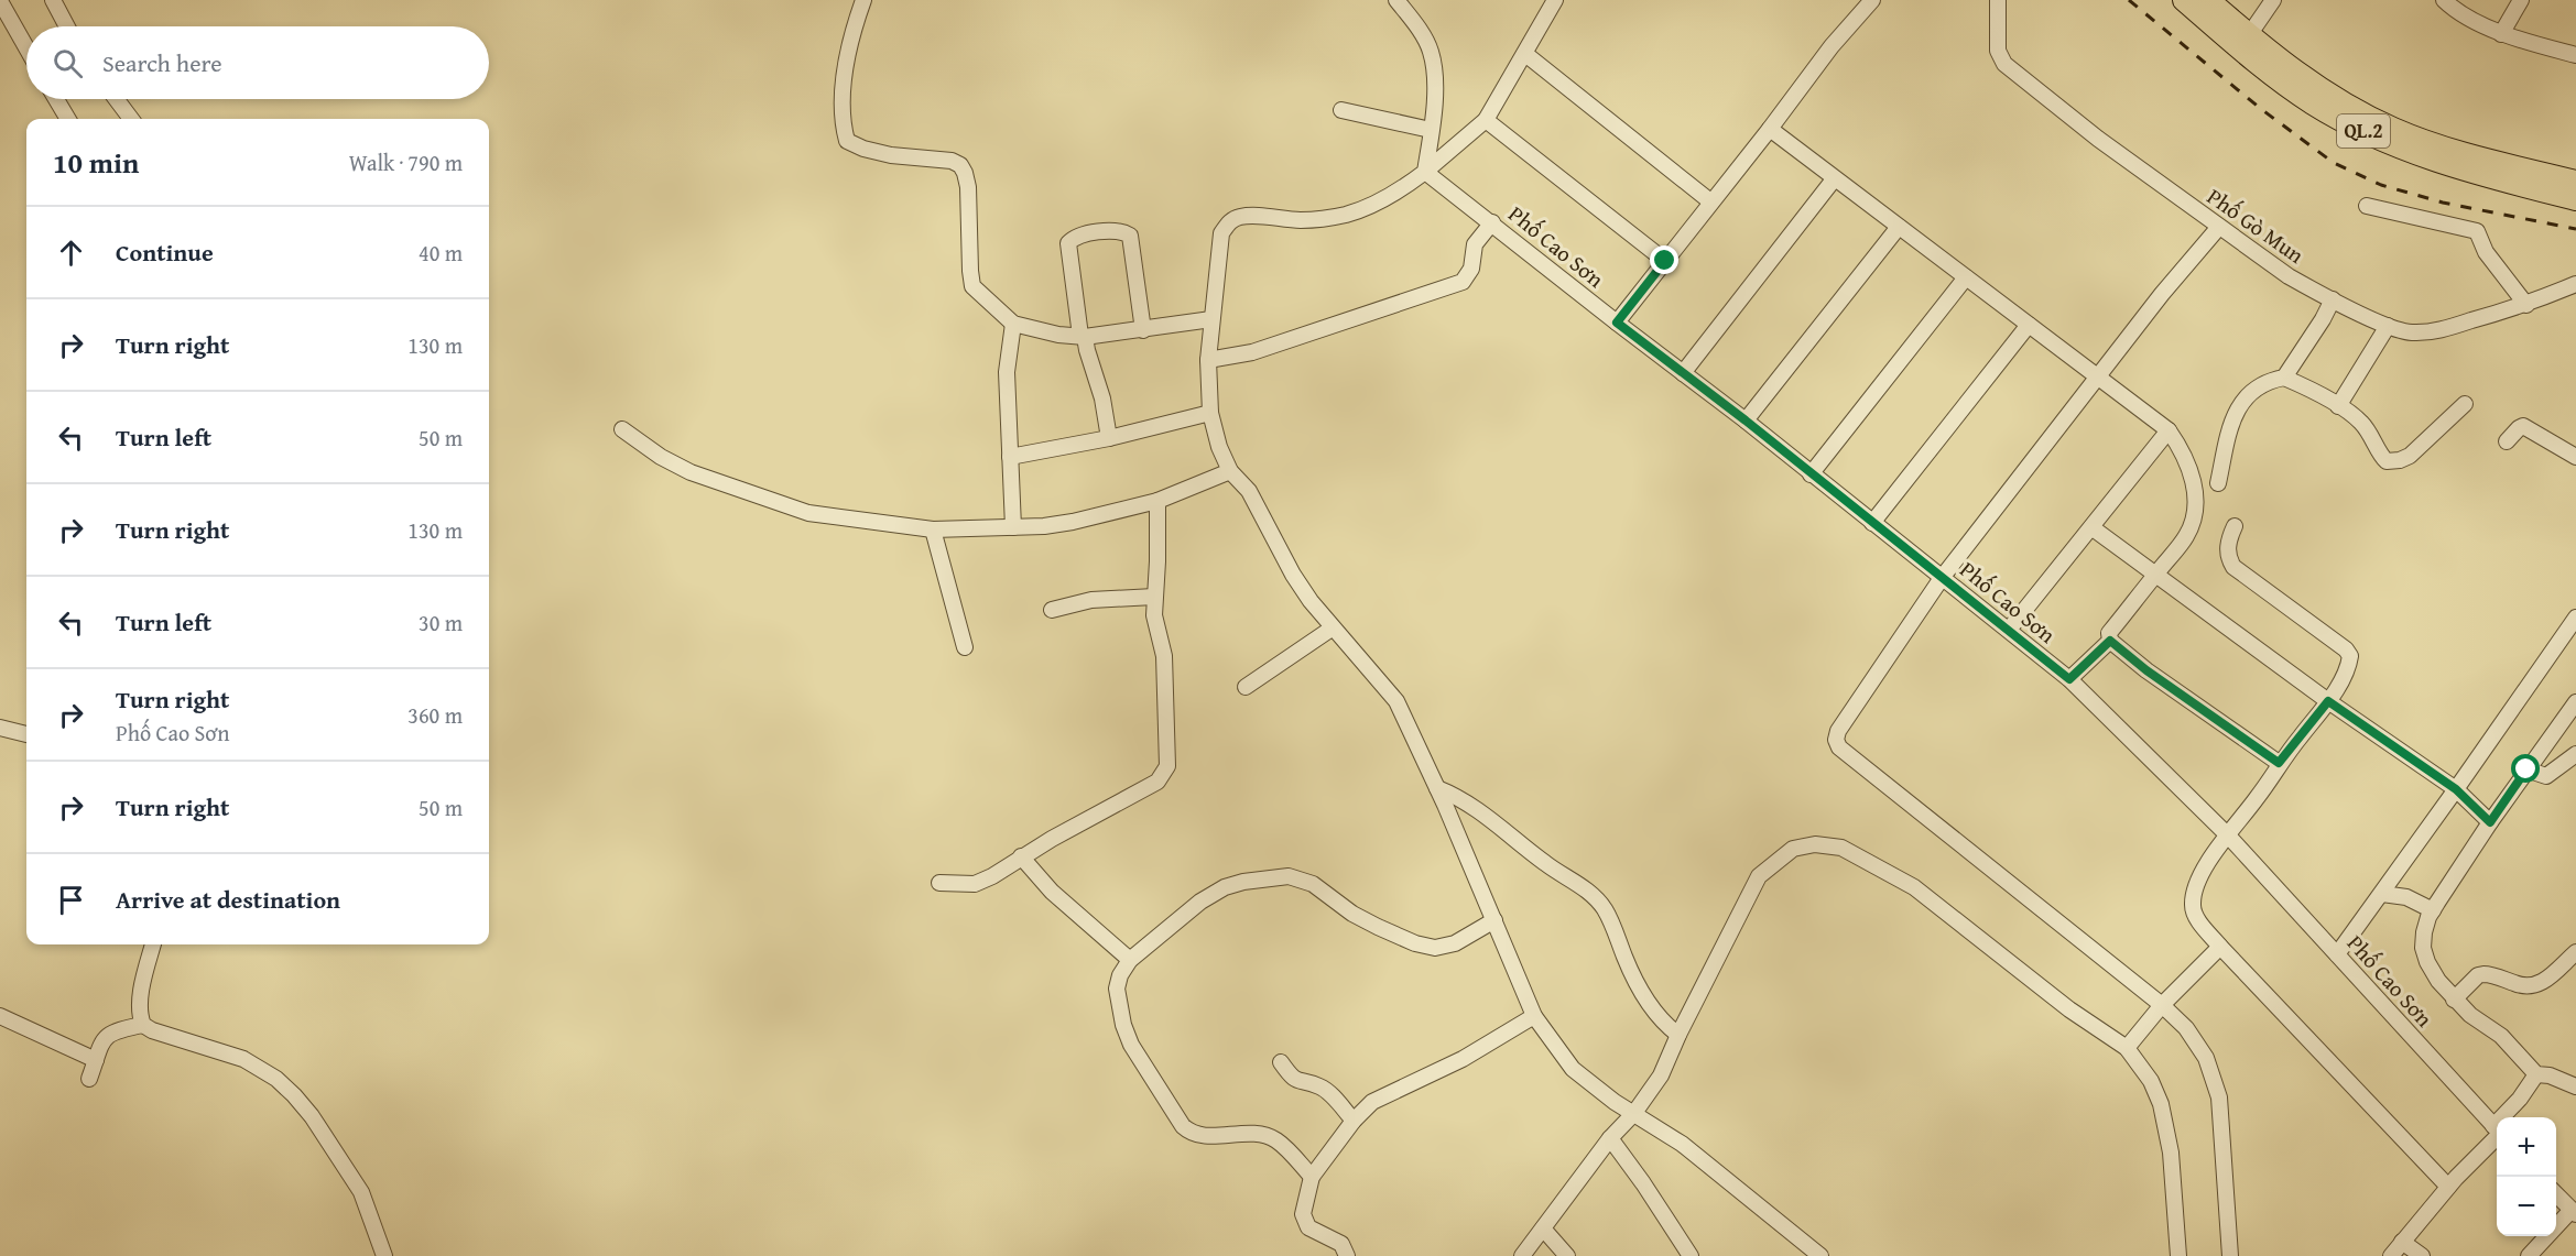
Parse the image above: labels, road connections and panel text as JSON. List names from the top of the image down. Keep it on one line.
{"streets":{"highway":["QL.2"],"street":["Phố Gò Mun","Phố Cao Sơn"]},"page":{"search":"Search here","heading":["10 min","Walk · 790 m"],"list":[["Continue","40 m"],["Turn right","130 m"],["Turn left","50 m"],["Turn right","130 m"],["Turn left","30 m"],["Turn right","Phố Cao Sơn","360 m"],["Turn right","50 m"],"Arrive at destination"],"map_buttons":["+","−"]}}
